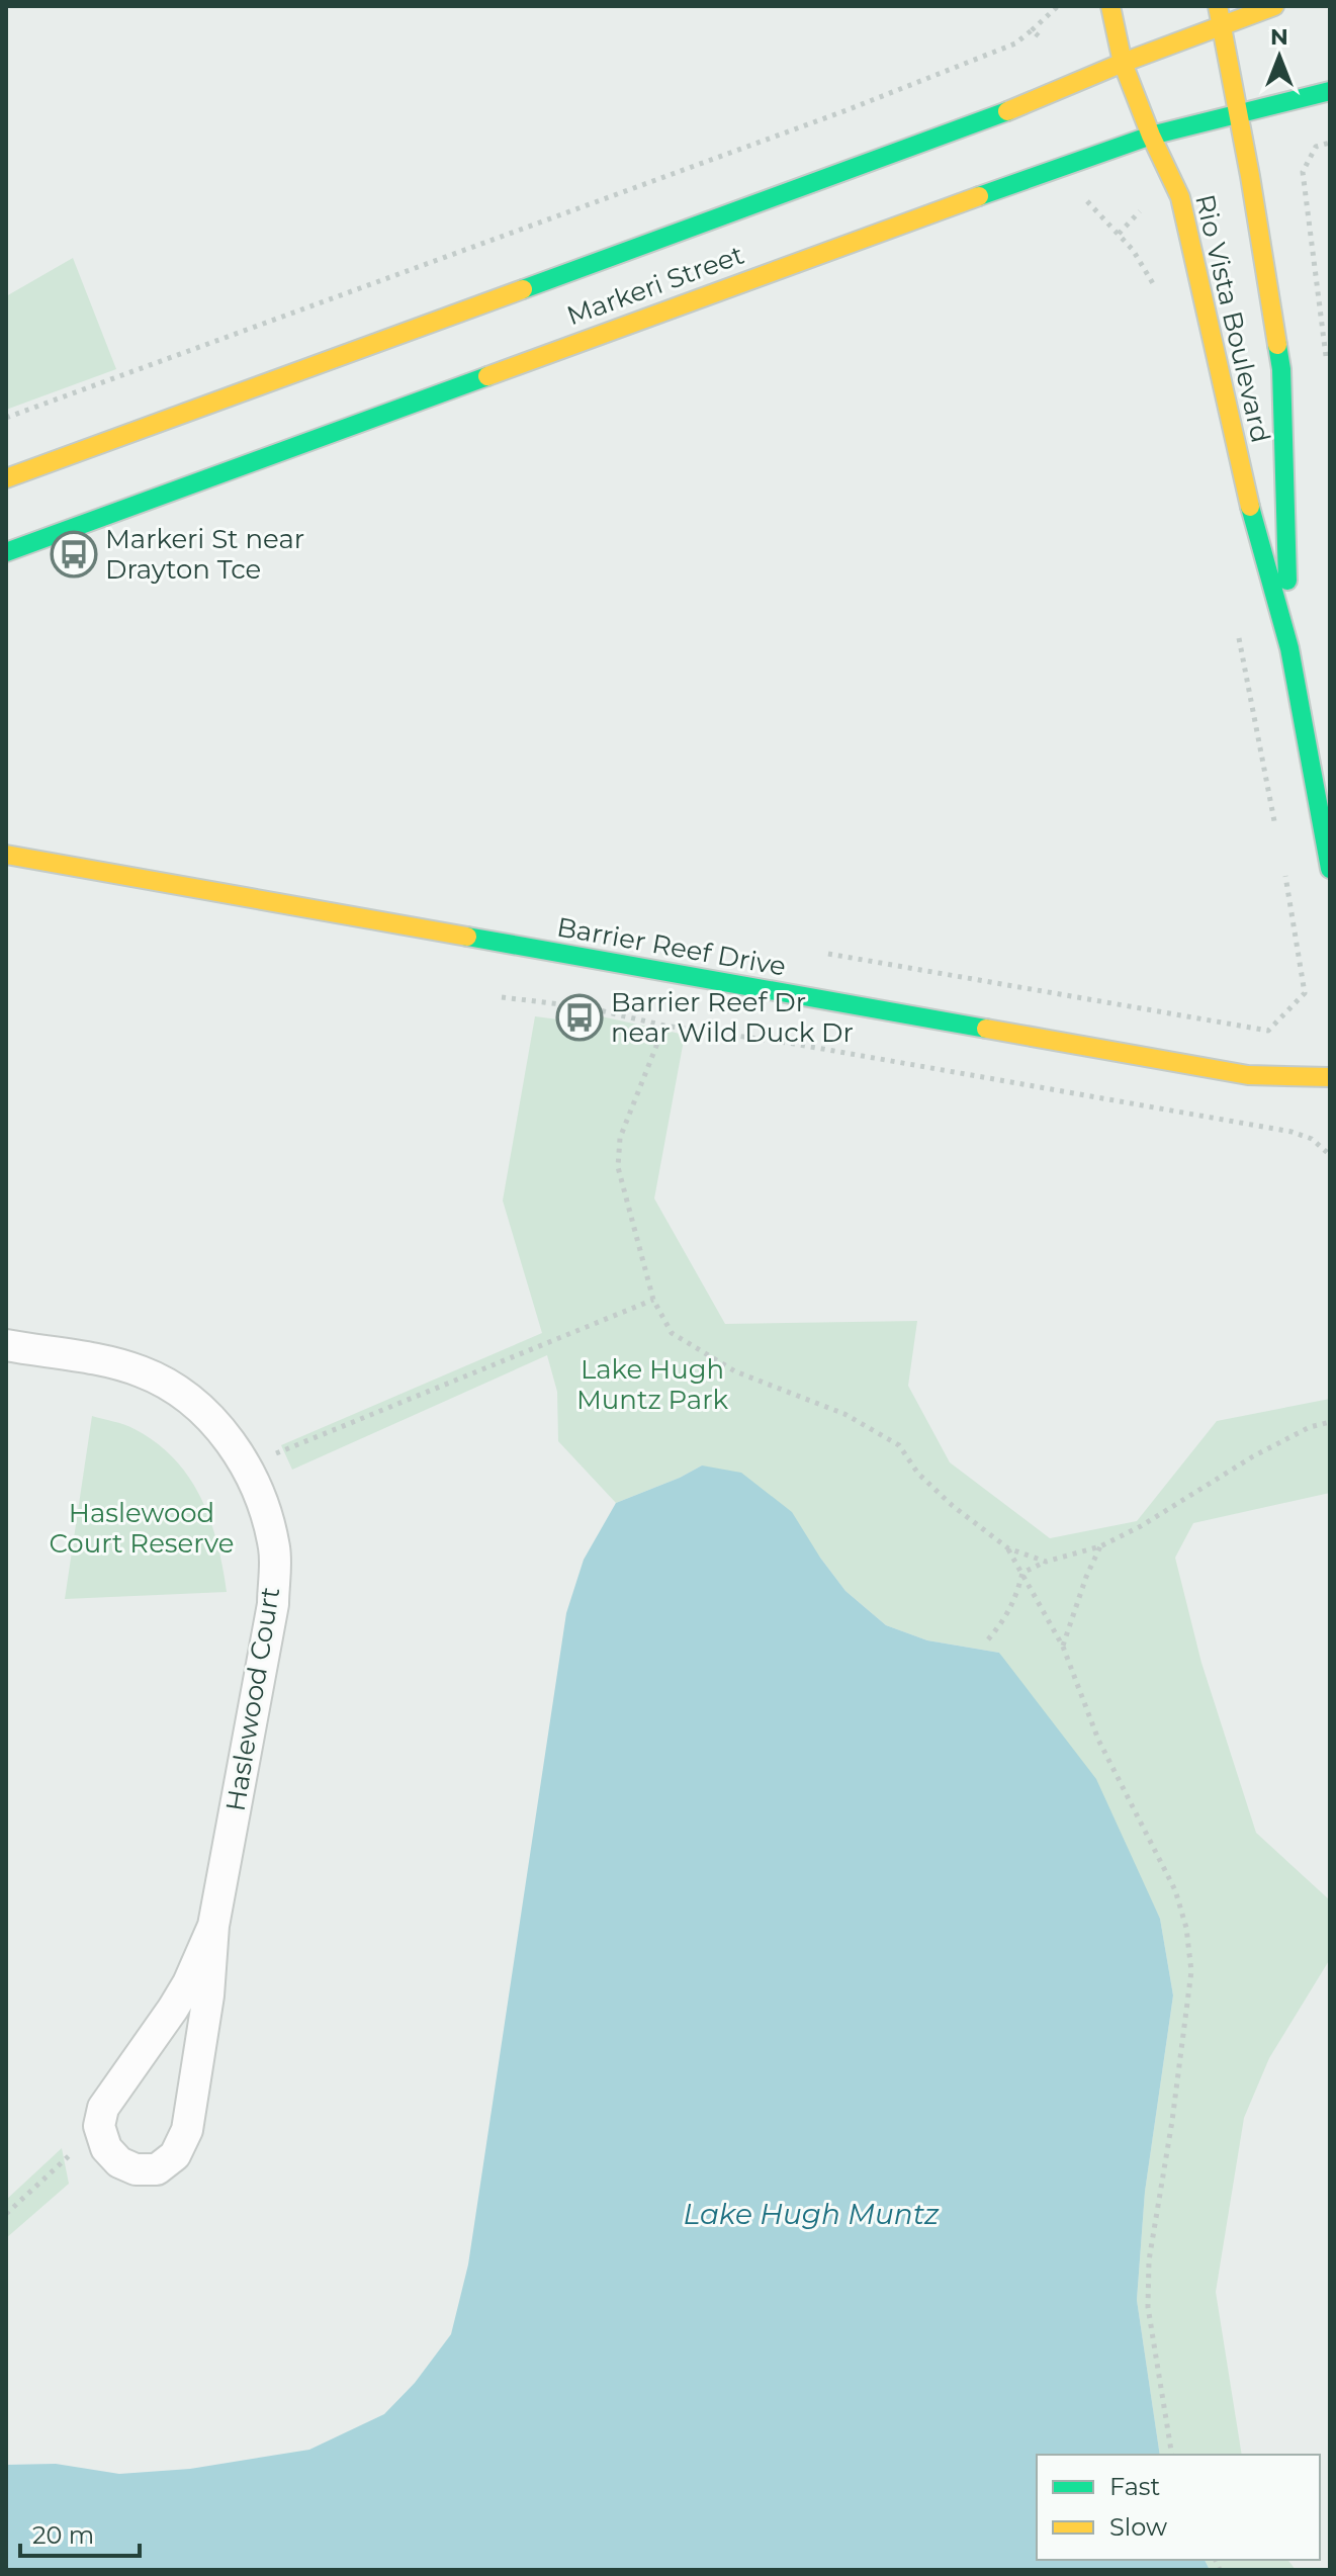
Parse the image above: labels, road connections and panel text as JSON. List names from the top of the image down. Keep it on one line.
{"streets":{"street":["Markeri Street","Rio Vista Boulevard","Barrier Reef Drive","Haslewood Court"]},"crossings":[["Markeri Street","Rio Vista Boulevard"]],"water":["Lake Hugh Muntz"],"parks":["Lake Hugh Muntz Park","Haslewood Court Reserve"],"places":{"bus stop":["Markeri St near Drayton Tce","Barrier Reef Dr near Wild Duck Dr"]},"legend":["Fast","Slow"],"scale_bar":"20 m","north":"top"}
